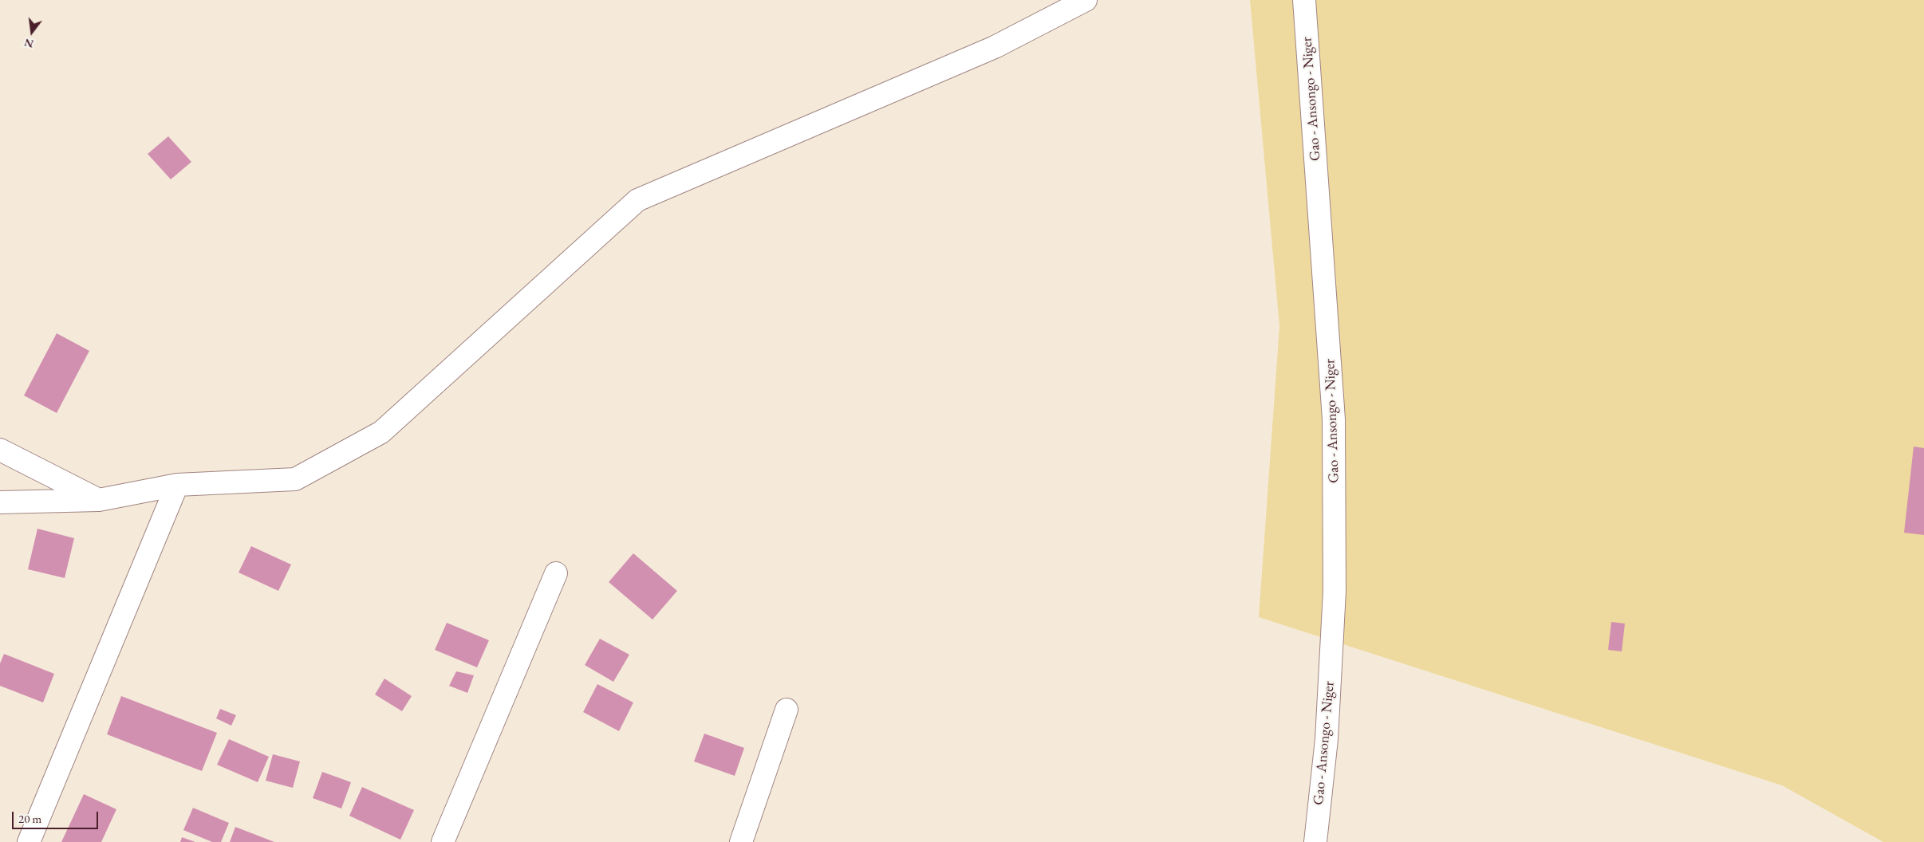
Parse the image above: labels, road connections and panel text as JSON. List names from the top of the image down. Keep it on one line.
{"streets":{"street":["Gao - Ansongo - Niger"]},"scale_bar":"20 m","north":"bottom"}
